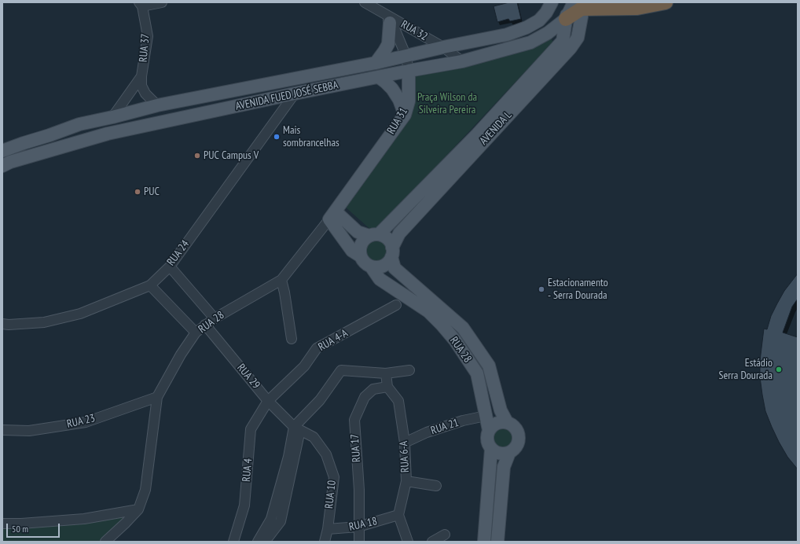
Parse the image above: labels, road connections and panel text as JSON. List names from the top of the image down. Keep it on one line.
{"streets":{"main road":["AVENIDA FUED JOSÉ SEBBA","RUA 31","AVENIDA L","RUA 28"],"street":["RUA 32","RUA 37","RUA 24","RUA 4-A","RUA 29","RUA 23","RUA 21","RUA 17","RUA 6-A","RUA 4","RUA 10","RUA 18"]},"crossings":[["RUA 32","AVENIDA FUED JOSÉ SEBBA"],["RUA 32","RUA 31"],["RUA 37","AVENIDA FUED JOSÉ SEBBA"],["AVENIDA FUED JOSÉ SEBBA","RUA 31"],["AVENIDA FUED JOSÉ SEBBA","RUA 24"],["RUA 31","RUA 28"],["AVENIDA L","RUA 28"],["RUA 28","RUA 29"],["RUA 28","RUA 23"],["RUA 28","RUA 21"],["RUA 4-A","RUA 29"],["RUA 4-A","RUA 4"],["RUA 29","RUA 4"],["RUA 29","RUA 10"],["RUA 21","RUA 6-A"],["RUA 17","RUA 6-A"],["RUA 17","RUA 18"],["RUA 6-A","RUA 18"],["RUA 10","RUA 18"]],"parks":["Praça Wilson da Silveira Pereira"],"places":["Mais sombrancelhas","PUC Campus V","PUC","Estacionamento - Serra Dourada","Estádio Serra Dourada"],"scale_bar":"50 m"}
